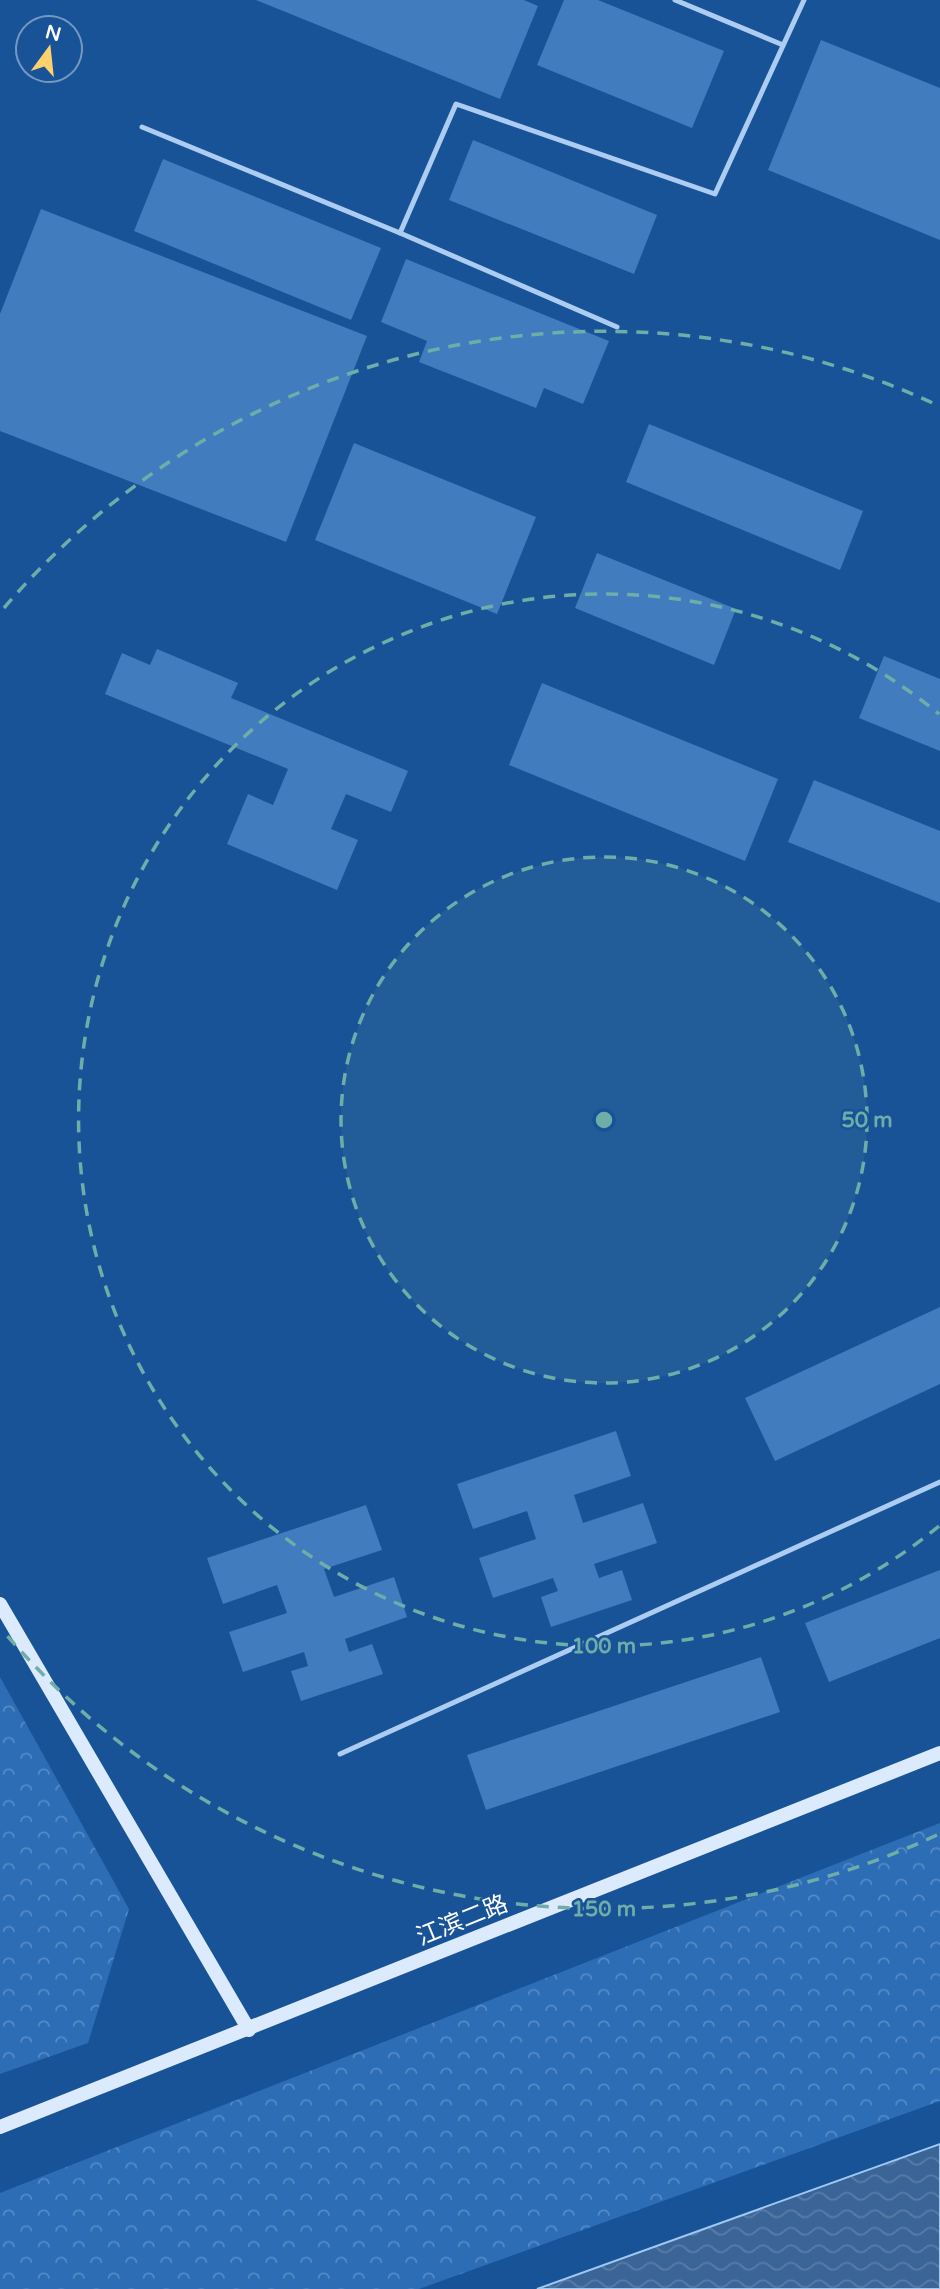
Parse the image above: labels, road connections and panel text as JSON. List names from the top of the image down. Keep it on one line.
{"streets":{"main road":["江滨二路"]},"north":"top","rings":["50 m","100 m","150 m"]}
